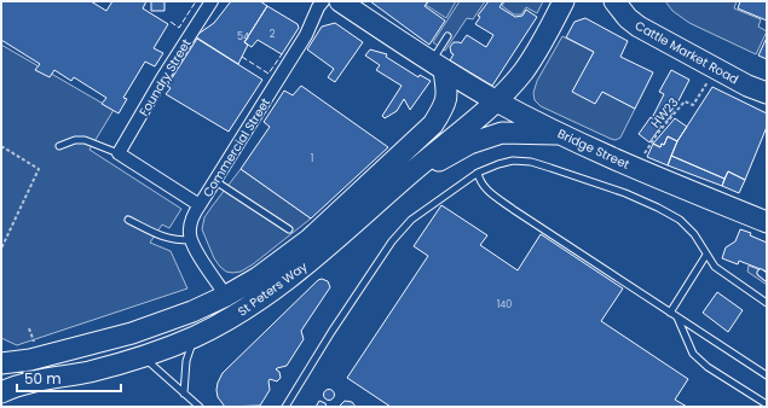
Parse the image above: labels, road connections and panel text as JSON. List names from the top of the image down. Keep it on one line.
{"streets":{"highway":["Cattle Market Road","Bridge Street","St Peters Way"],"street":["Foundry Street","Commercial Street"],"path":["HW23"]},"crossings":[["Cattle Market Road","HW23"],["Bridge Street","St Peters Way"]],"house_numbers":["2","54","1","140"],"scale_bar":"50 m"}
